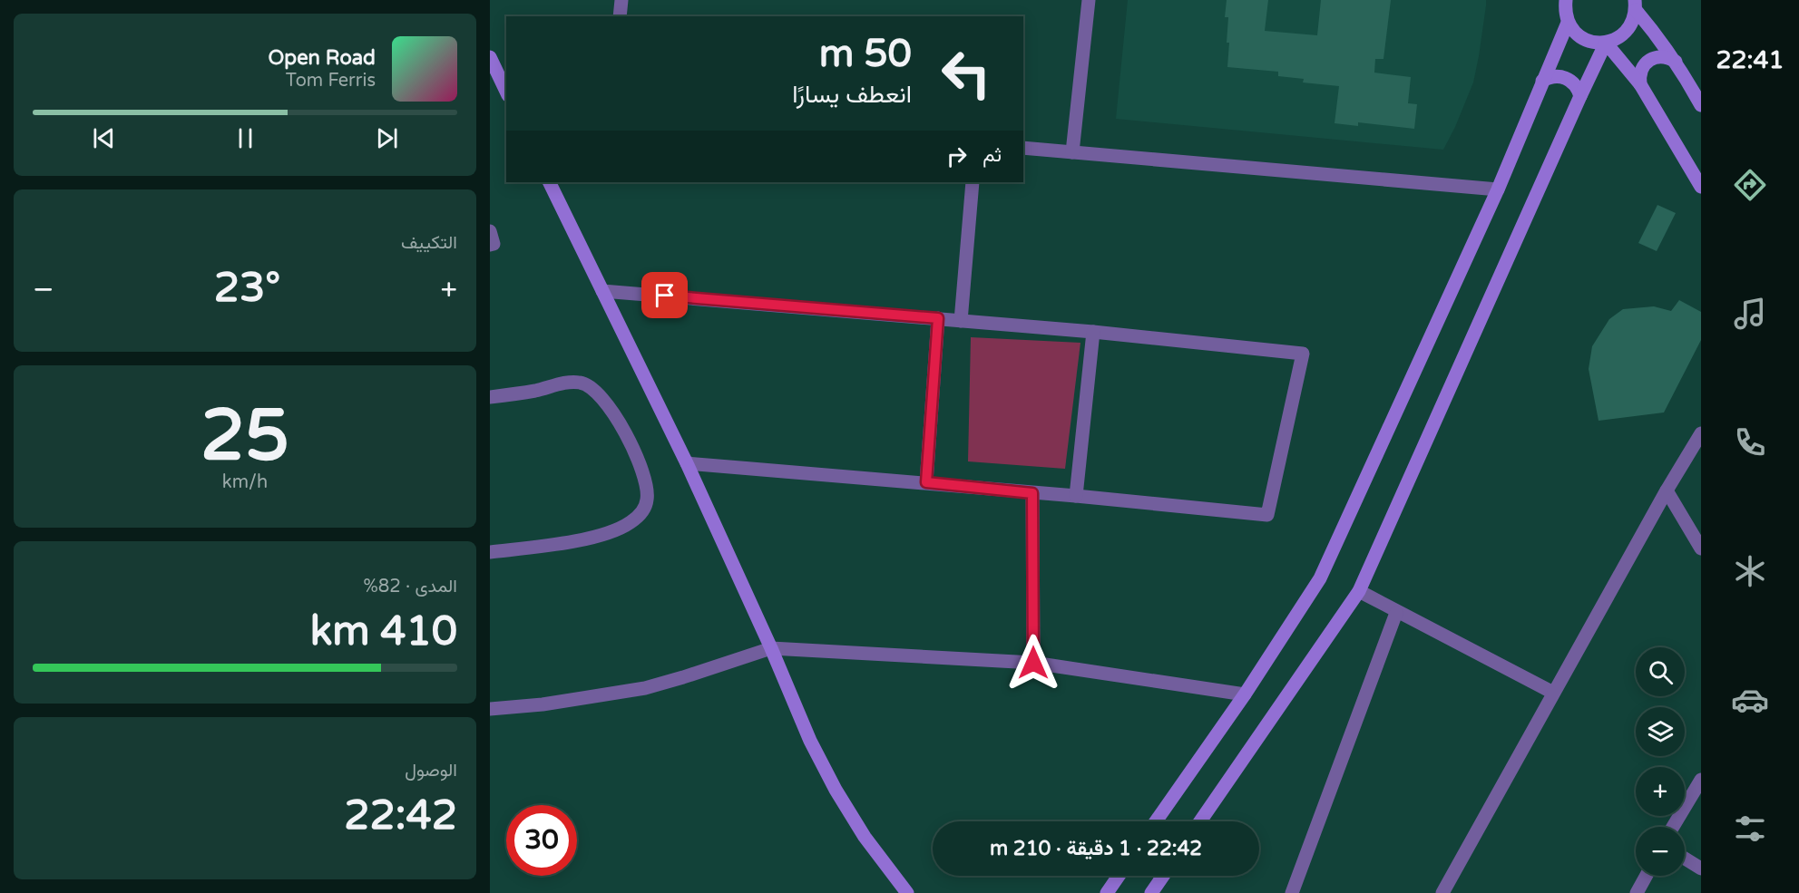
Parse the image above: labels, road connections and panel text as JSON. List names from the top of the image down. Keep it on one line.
{"page":{"tabs":"22:41","turn":["50 m","انعطف يسارًا"],"song":["Open Road","Tom Ferris"],"then":"ثم","tile":["التكييف",["25","km/h"],["المدى · 82%","410 km"],["الوصول","22:42"]],"heat":["−","23°","+"],"map_buttons":["+","−"],"limit":"30","trip":"22:42 · 1 دقيقة · 210 m"}}
